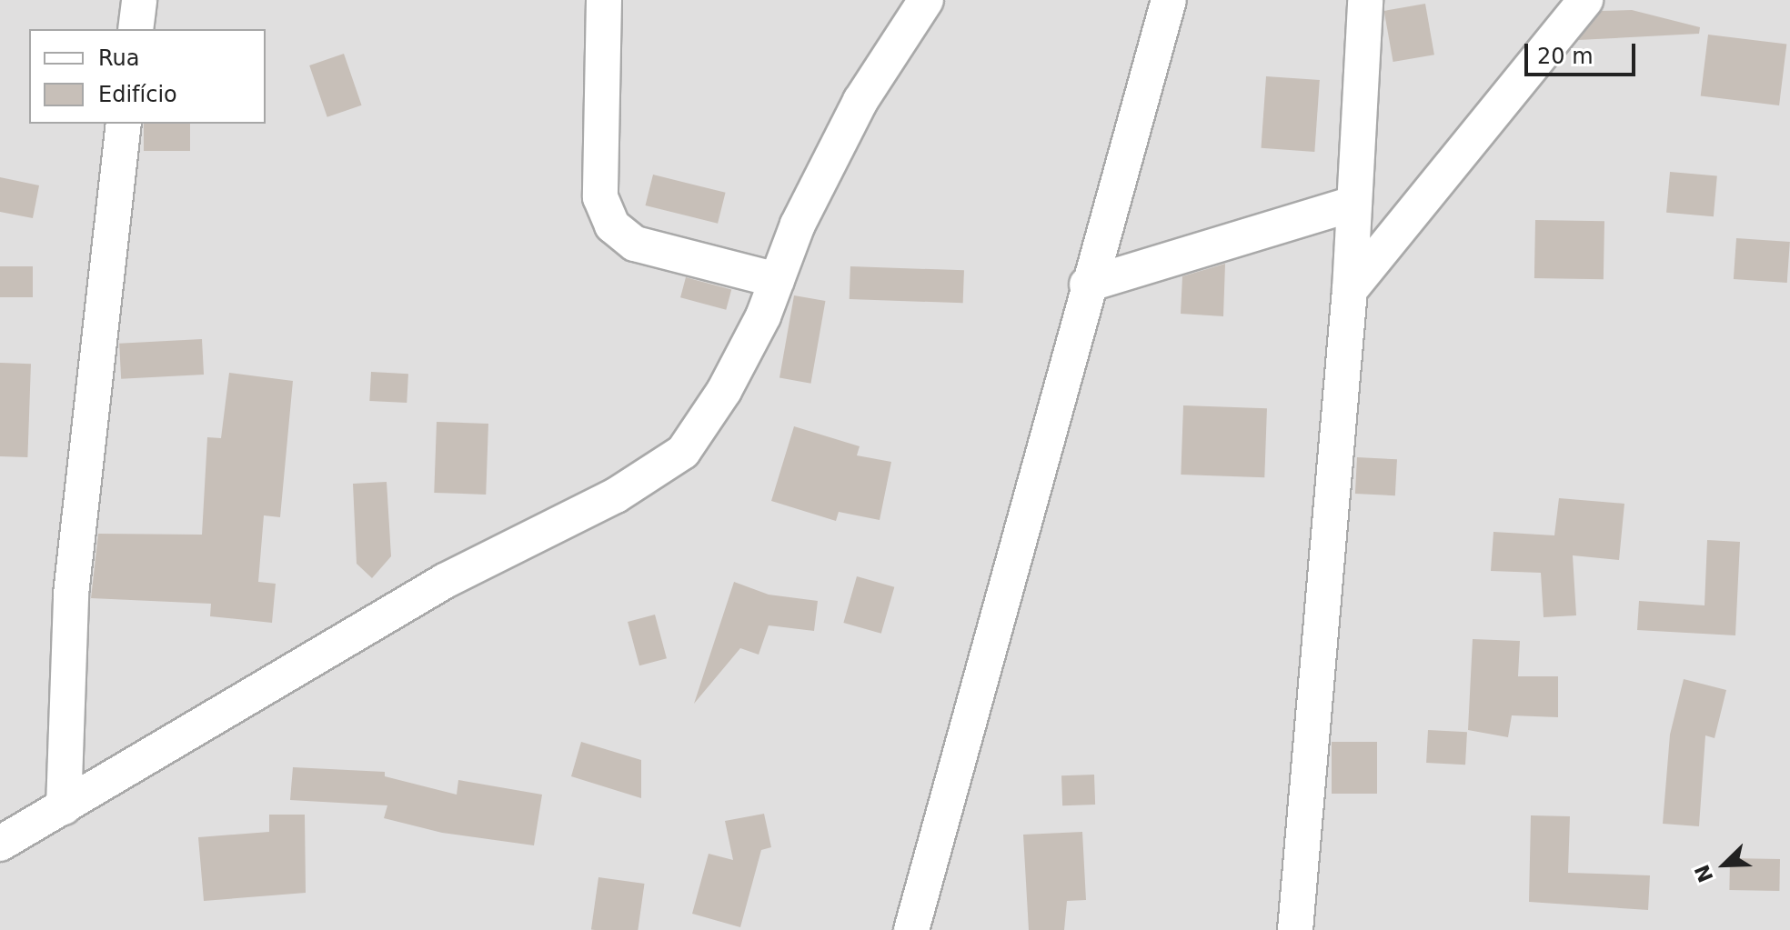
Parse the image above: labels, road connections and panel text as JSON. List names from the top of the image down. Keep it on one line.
{"legend":["Rua","Edifício"],"scale_bar":"20 m","north":"bottom left"}
